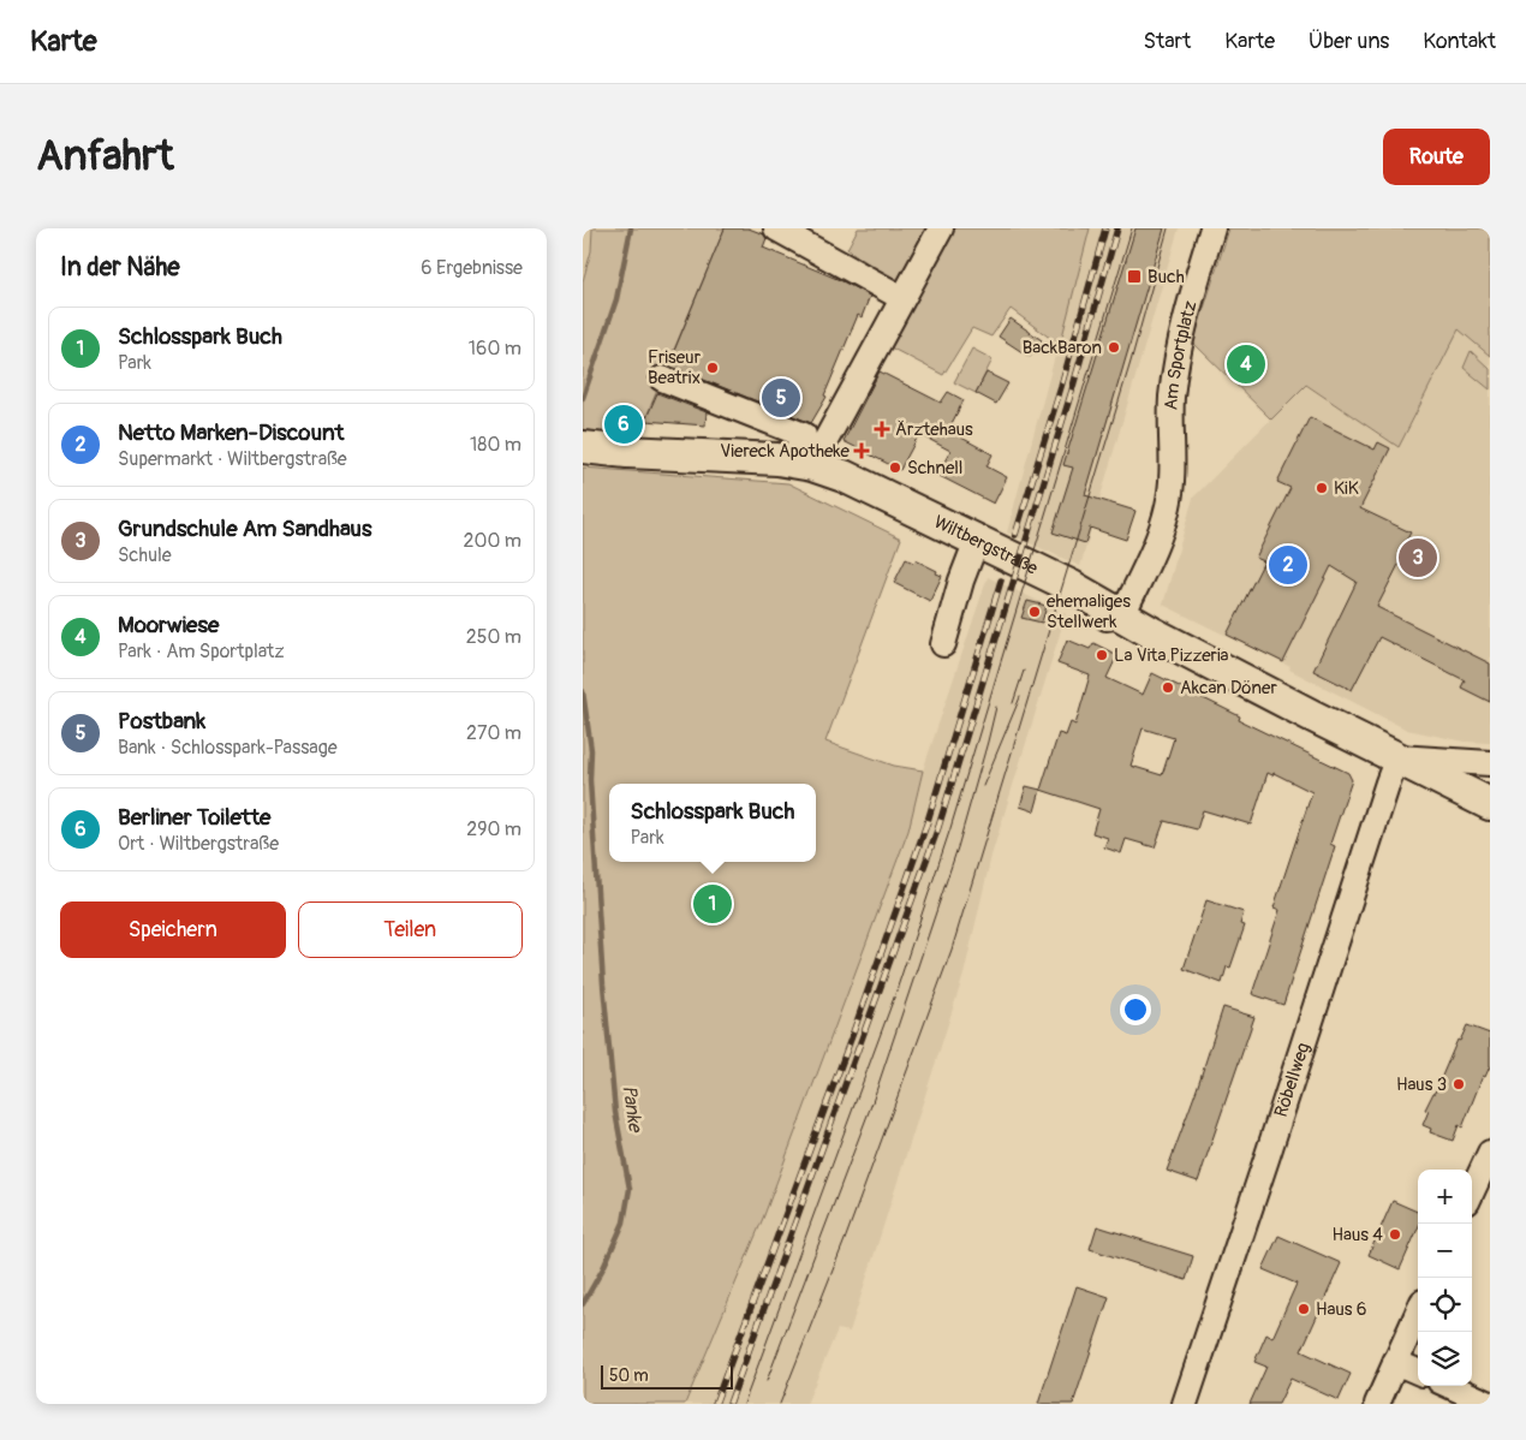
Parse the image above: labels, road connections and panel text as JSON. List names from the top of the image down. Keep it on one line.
{"streets":{"main road":["Wiltbergstraße"],"street":["Am Sportplatz","Röbellweg"]},"crossings":[["Am Sportplatz","Wiltbergstraße"],["Wiltbergstraße","Röbellweg"]],"water":["Panke"],"places":{"transit":["Buch"],"other":["BackBaron","Friseur Beatrix","Schnell","KiK","ehemaliges Stellwerk","La Vita Pizzeria","Akcan Döner","Haus 3","Haus 4","Haus 6"],"health":["Ärztehaus","Viereck Apotheke"]},"scale_bar":"50 m","page":{"header":"Karte","nav":["Start","Karte","Über uns","Kontakt"],"buttons":["Route",["Speichern","Teilen"]],"title":"Anfahrt","heading":["In der Nähe","6 Ergebnisse"],"list":[{"mark":"1","name":"Schlosspark Buch","note":"Park","value":"160 m"},{"mark":"2","name":"Netto Marken-Discount","note":"Supermarkt · Wiltbergstraße","value":"180 m"},{"mark":"3","name":"Grundschule Am Sandhaus","note":"Schule","value":"200 m"},{"mark":"4","name":"Moorwiese","note":"Park · Am Sportplatz","value":"250 m"},{"mark":"5","name":"Postbank","note":"Bank · Schlosspark-Passage","value":"270 m"},{"mark":"6","name":"Berliner Toilette","note":"Ort · Wiltbergstraße","value":"290 m"}],"pins":["4","5","6","3","2","1"],"popup":["Schlosspark Buch","Park"],"map_buttons":["+","−"],"scale":"50 m"}}
